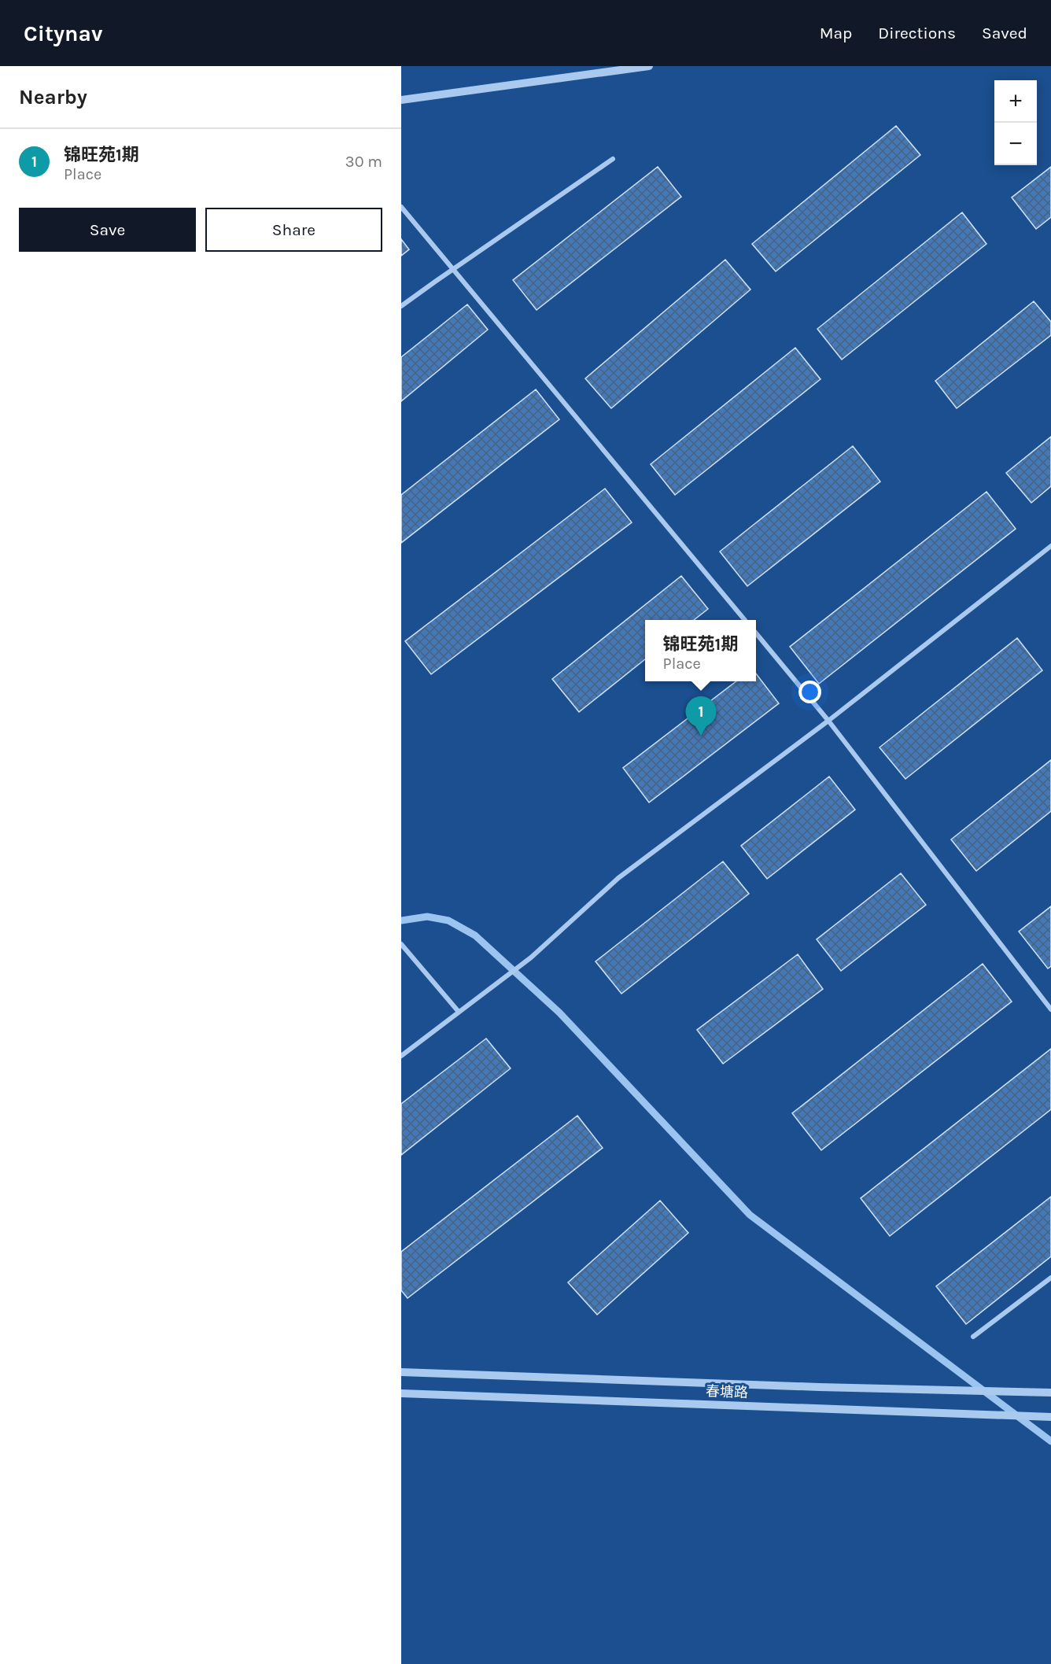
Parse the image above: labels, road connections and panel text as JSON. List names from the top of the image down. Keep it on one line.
{"streets":{"street":["春塘路"]},"page":{"header":"Citynav","nav":["Map","Directions","Saved"],"heading":"Nearby","map_buttons":["+","−"],"list":[{"mark":"1","name":"锦旺苑1期","note":"Place","value":"30 m"}],"buttons":["Save","Share"],"popup":["锦旺苑1期","Place"],"pins":"1"}}
